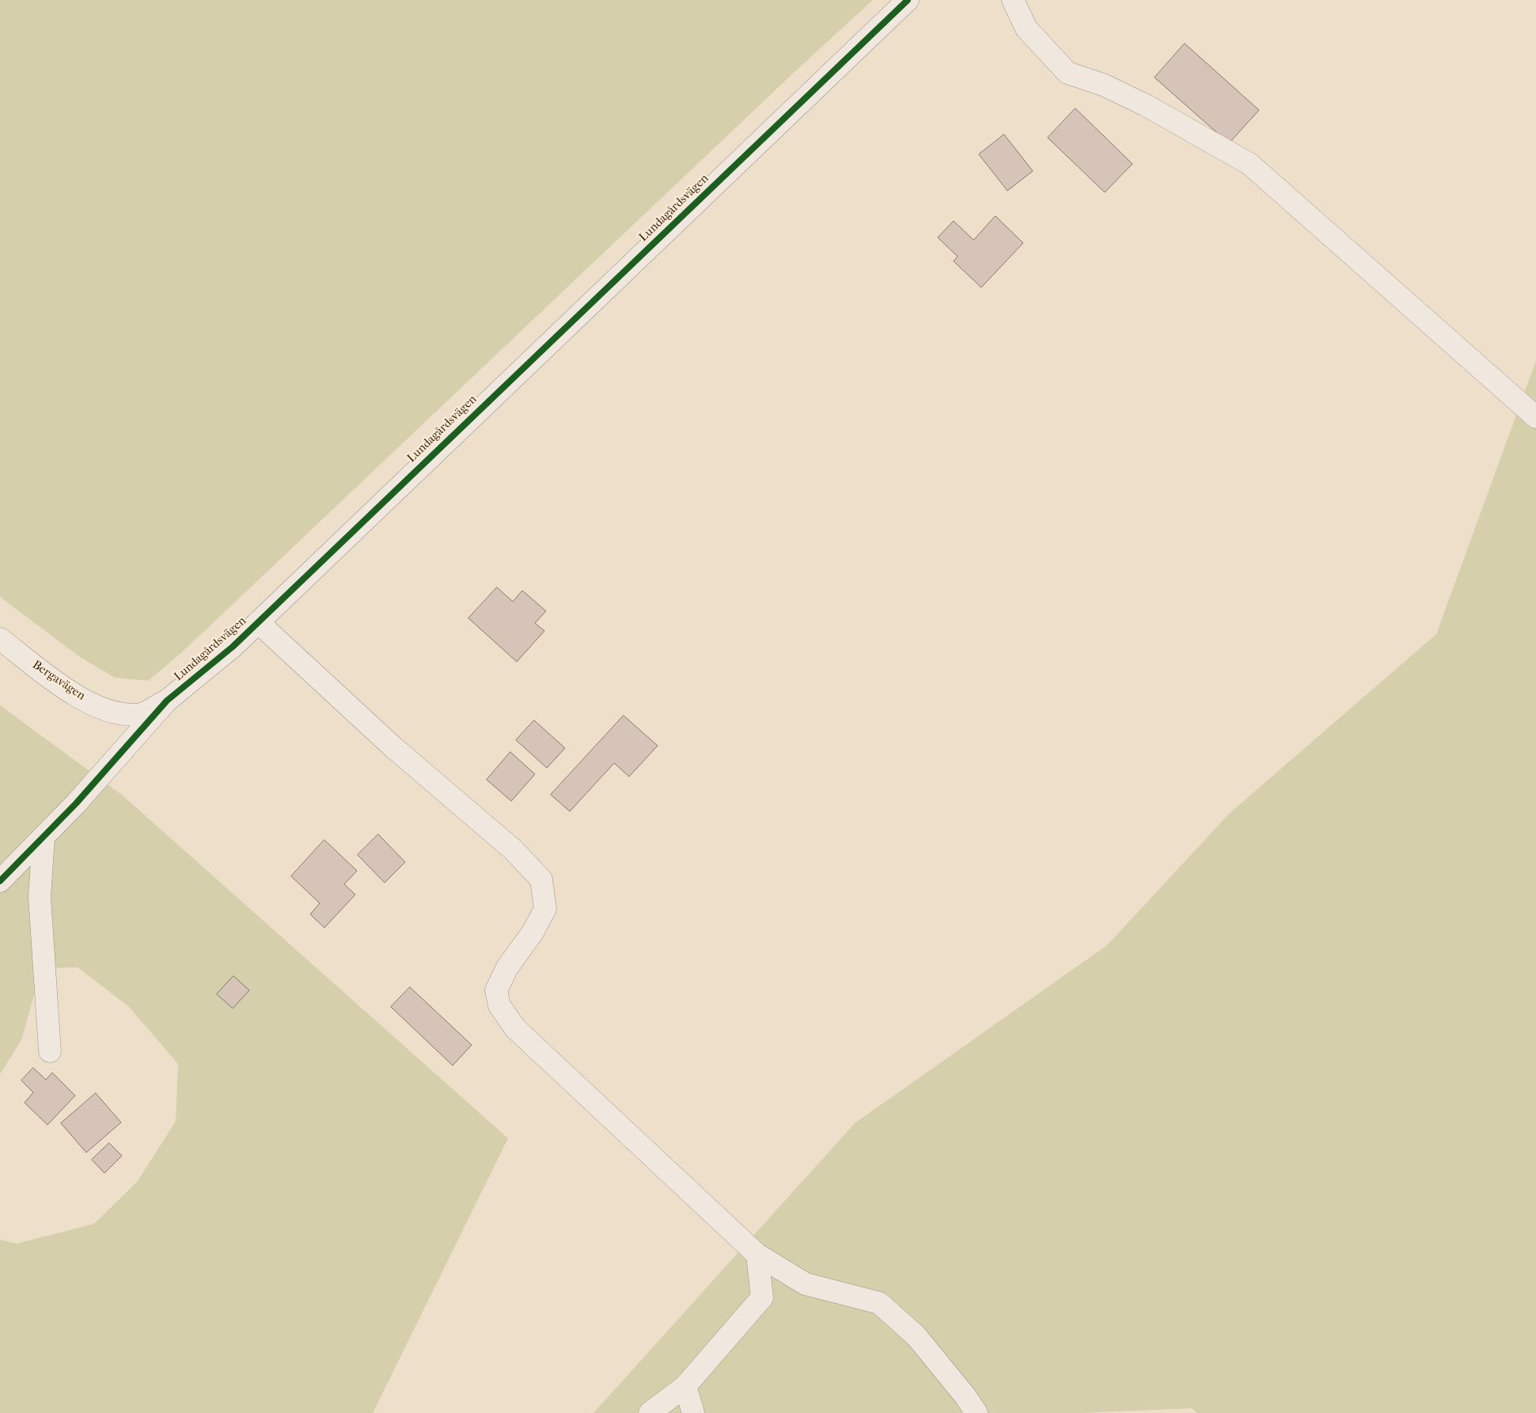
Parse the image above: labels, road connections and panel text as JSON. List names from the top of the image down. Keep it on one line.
{"streets":{"street":["Lundagårdsvägen","Bergavägen"]},"crossings":[["Lundagårdsvägen","Bergavägen"]]}
